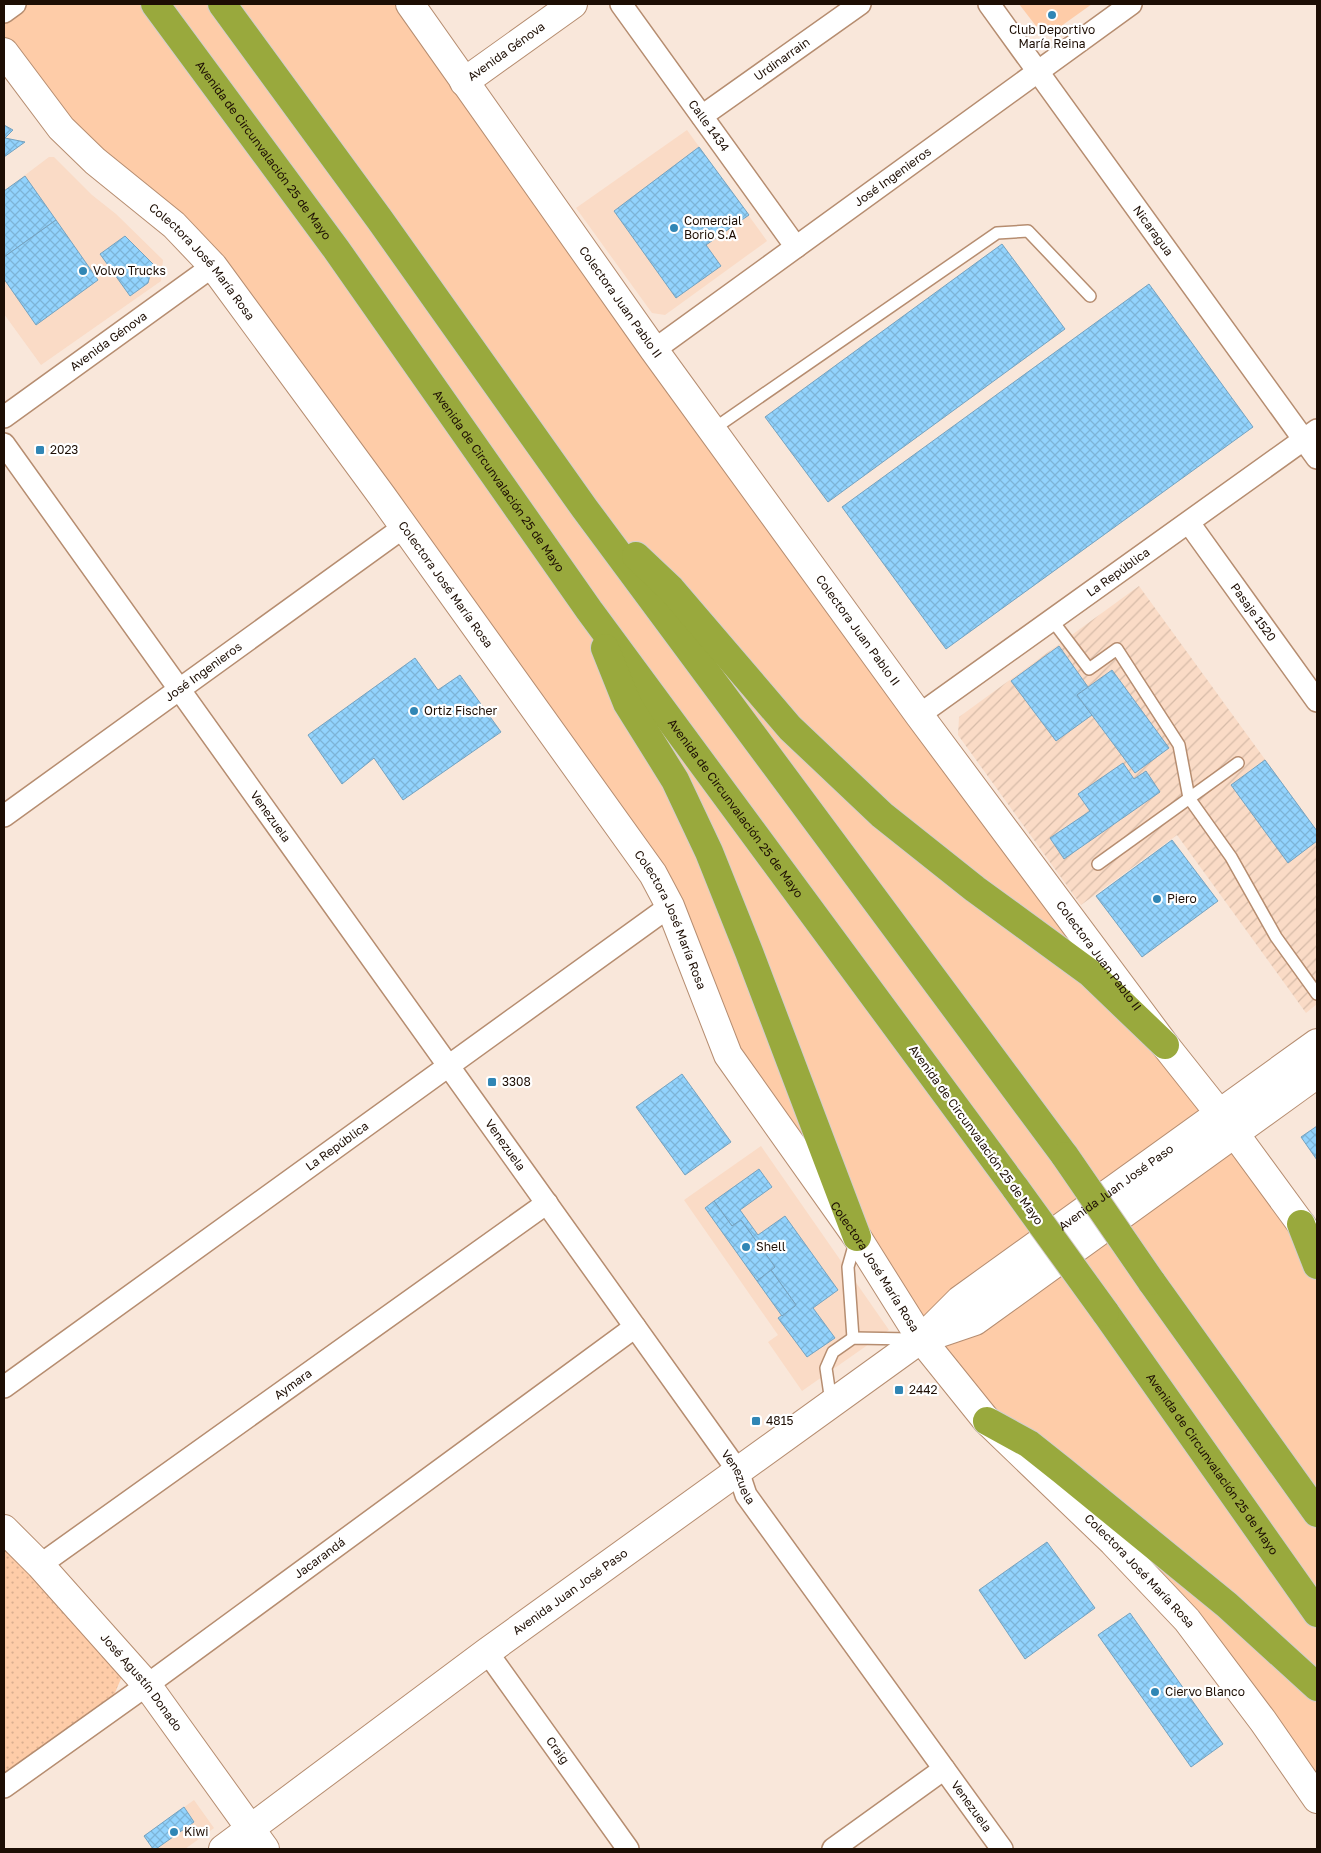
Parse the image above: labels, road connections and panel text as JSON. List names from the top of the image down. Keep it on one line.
{"streets":{"highway":["Avenida de Circunvalación 25 de Mayo"],"main road":["Avenida Génova","Colectora José María Rosa","Colectora Juan Pablo II","Avenida Juan José Paso","José Agustín Donado"],"street":["Urdinarrain","Calle 1434","José Ingenieros","Nicaragua","La República","Pasaje 1520","Venezuela","Aymara","Jacarandá","Craig"]},"crossings":[["Avenida Génova","Colectora José María Rosa"],["Avenida Génova","Colectora Juan Pablo II"],["Urdinarrain","Calle 1434"],["Calle 1434","José Ingenieros"],["José Ingenieros","Nicaragua"],["José Ingenieros","Colectora José María Rosa"],["José Ingenieros","Colectora Juan Pablo II"],["José Ingenieros","Venezuela"],["Nicaragua","La República"],["Colectora José María Rosa","La República"],["Colectora José María Rosa","Avenida Juan José Paso"],["Colectora Juan Pablo II","La República"],["Colectora Juan Pablo II","Avenida Juan José Paso"],["La República","Pasaje 1520"],["La República","Venezuela"],["Venezuela","Avenida Juan José Paso"],["Venezuela","Aymara"],["Venezuela","Jacarandá"],["Avenida Juan José Paso","José Agustín Donado"],["Avenida Juan José Paso","Craig"],["Aymara","José Agustín Donado"],["Jacarandá","José Agustín Donado"]],"places":{"other":["Club Deportivo María Reina","Comercial Borio S.A","Volvo Trucks","Ortiz Fischer","Piero","Shell","Ciervo Blanco","Kiwi"],"transit":["2023","3308","2442","4815"]}}
